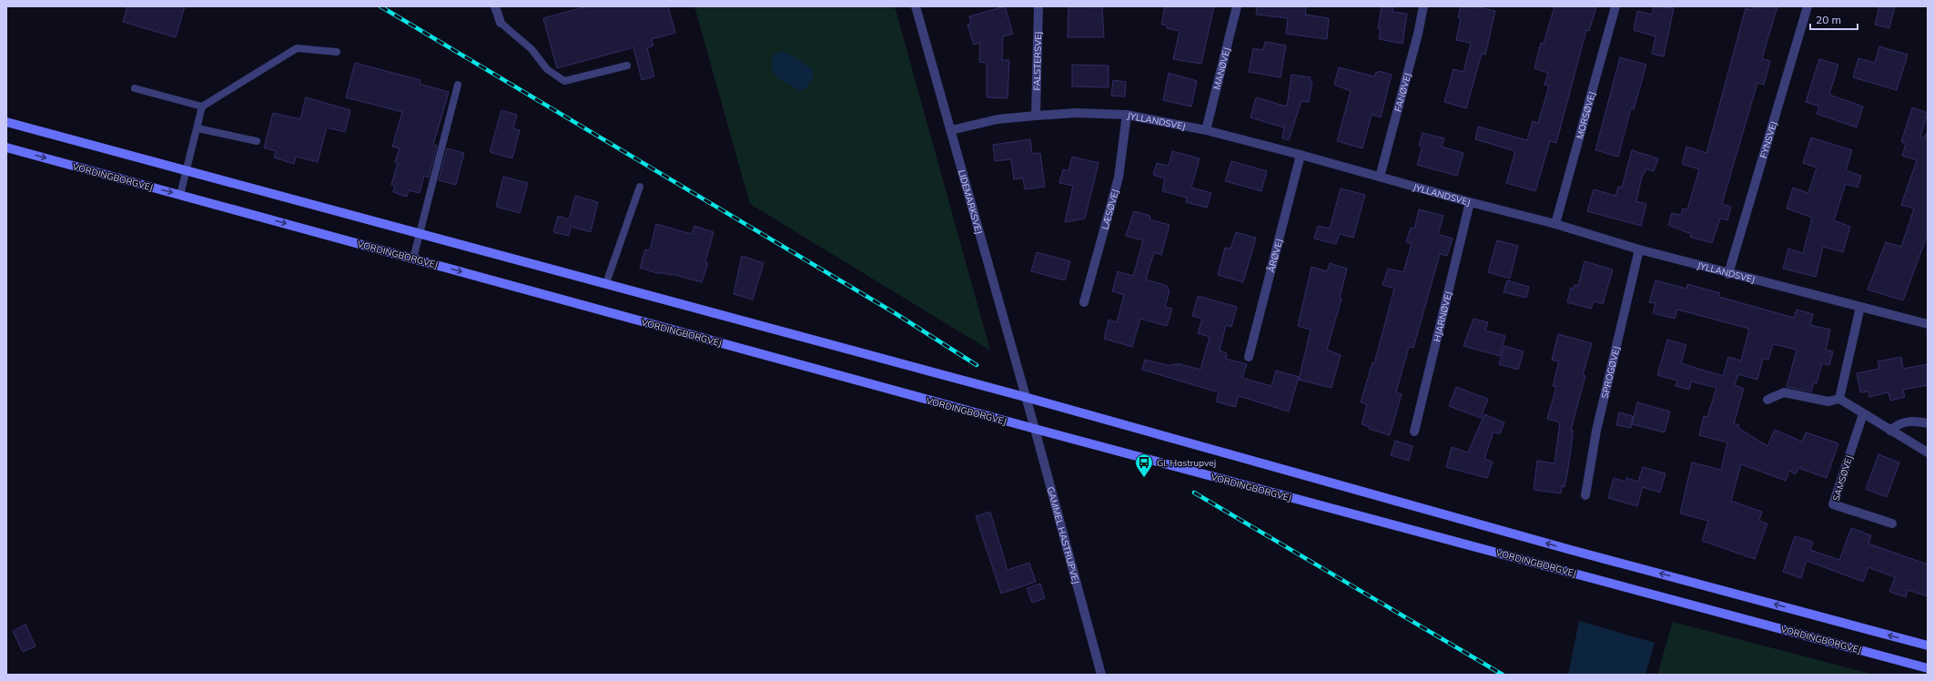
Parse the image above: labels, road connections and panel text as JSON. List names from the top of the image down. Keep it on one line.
{"streets":{"main road":["VORDINGBORGVEJ"],"street":["FALSTERSVEJ","MANØVEJ","FANØVEJ","MORSØVEJ","JYLLANDSVEJ","FYNSVEJ","LIDEMARKSVEJ","LÆSØVEJ","ÅRØVEJ","HJARNØVEJ","SPROGØVEJ","SAMSØVEJ","GAMMEL HASTRUPVEJ"]},"crossings":[["FALSTERSVEJ","JYLLANDSVEJ"],["MANØVEJ","JYLLANDSVEJ"],["FANØVEJ","JYLLANDSVEJ"],["MORSØVEJ","JYLLANDSVEJ"],["JYLLANDSVEJ","FYNSVEJ"],["JYLLANDSVEJ","LIDEMARKSVEJ"],["JYLLANDSVEJ","LÆSØVEJ"],["JYLLANDSVEJ","ÅRØVEJ"],["JYLLANDSVEJ","HJARNØVEJ"],["JYLLANDSVEJ","SPROGØVEJ"],["VORDINGBORGVEJ","GAMMEL HASTRUPVEJ"],["LIDEMARKSVEJ","GAMMEL HASTRUPVEJ"]],"places":{"bus stop":["Gl. Hastrupvej"]},"scale_bar":"20 m"}
